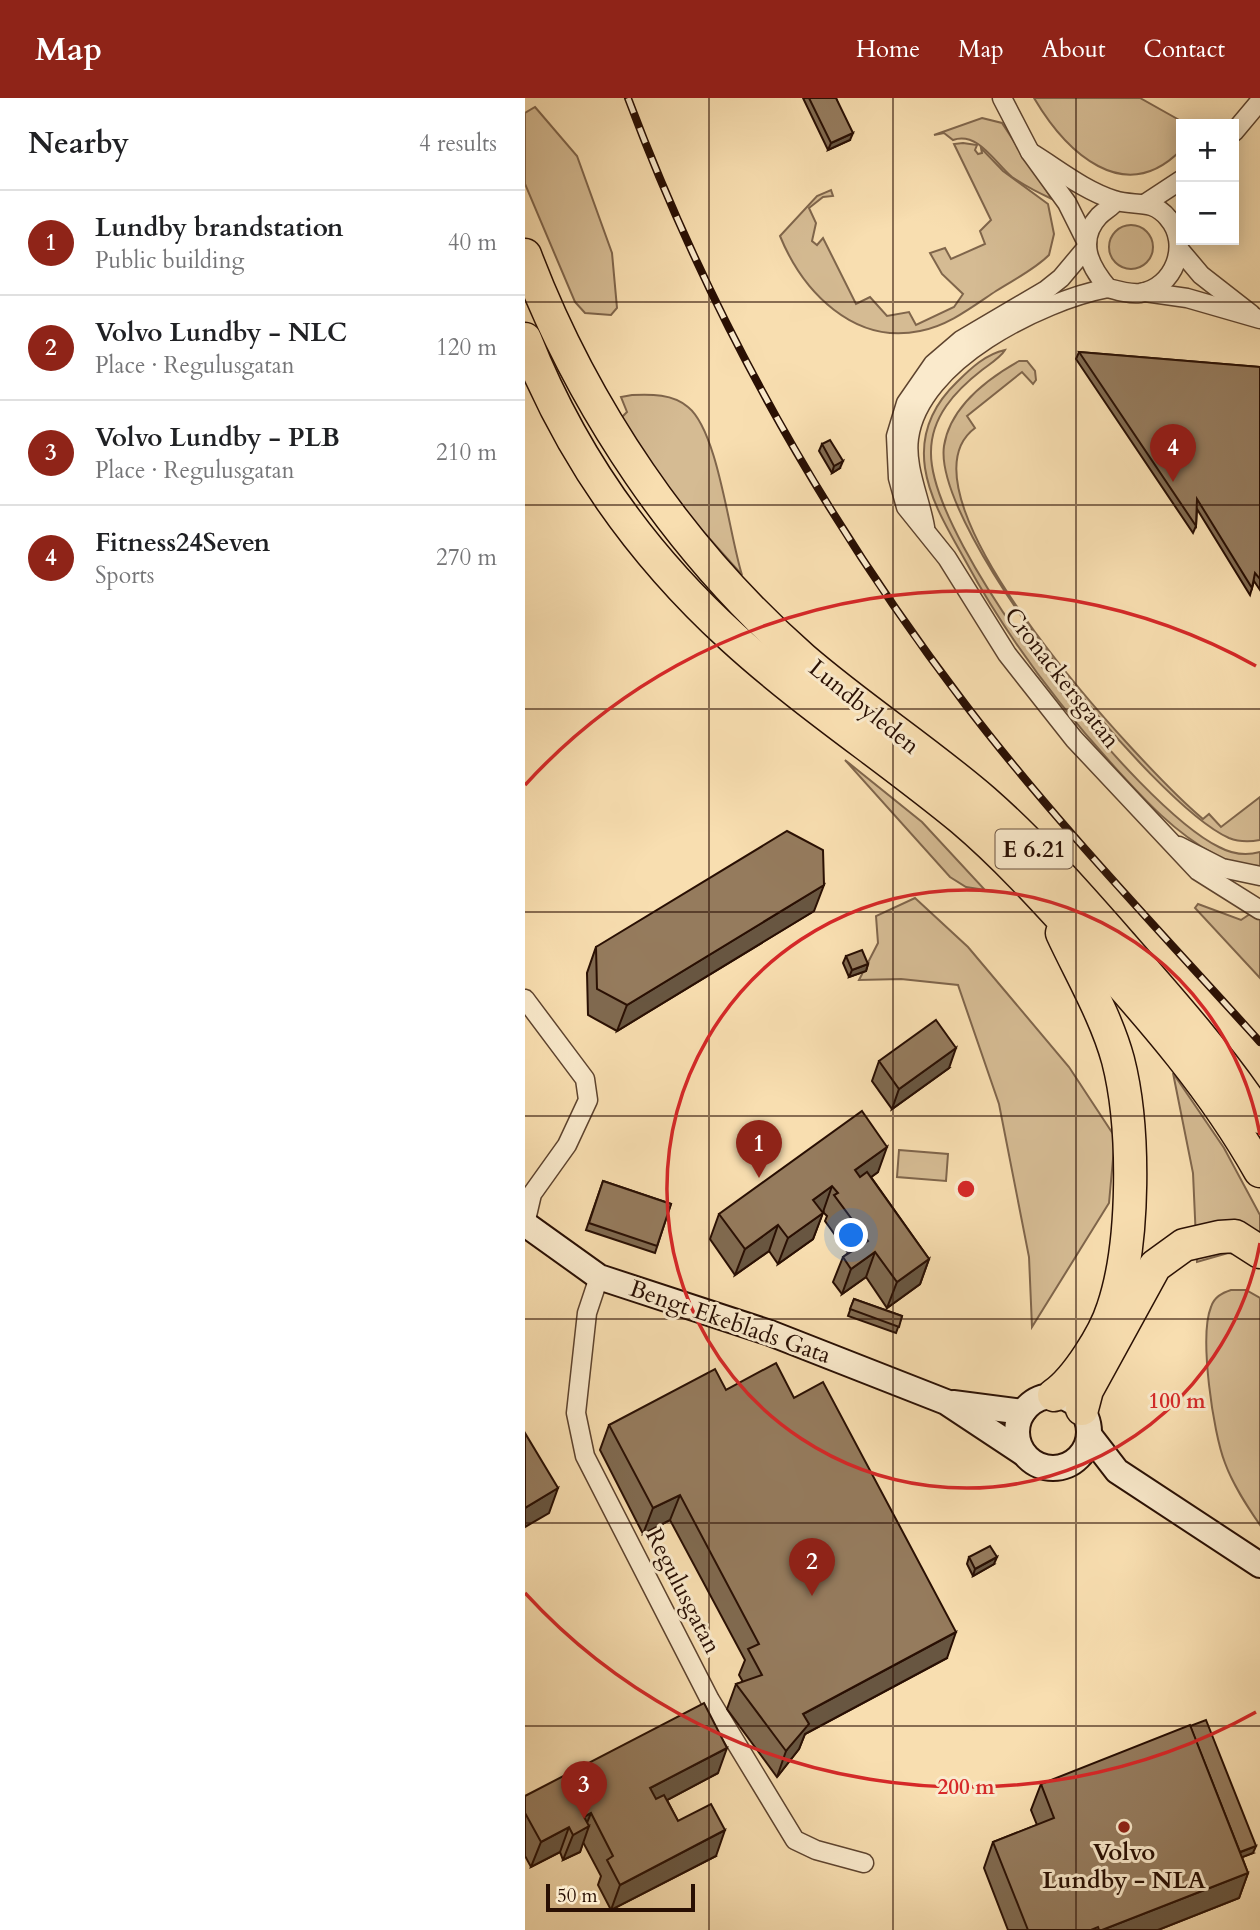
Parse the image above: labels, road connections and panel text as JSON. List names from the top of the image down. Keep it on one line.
{"streets":{"highway":["Lundbyleden","E 6.21"],"street":["Cronackersgatan","Bengt Ekeblads Gata","Regulusgatan"]},"crossings":[["Bengt Ekeblads Gata","Regulusgatan"]],"places":["Volvo Lundby - NLA"],"scale_bar":"50 m","page":{"header":"Map","nav":["Home","Map","About","Contact"],"heading":["Nearby","4 results"],"map_buttons":["+","−"],"list":[{"mark":"1","name":"Lundby brandstation","note":"Public building","value":"40 m"},{"mark":"2","name":"Volvo Lundby - NLC","note":"Place · Regulusgatan","value":"120 m"},{"mark":"3","name":"Volvo Lundby - PLB","note":"Place · Regulusgatan","value":"210 m"},{"mark":"4","name":"Fitness24Seven","note":"Sports","value":"270 m"}],"pins":["4","1","2","3"],"scale":"50 m"},"rings":["100 m","200 m"]}
